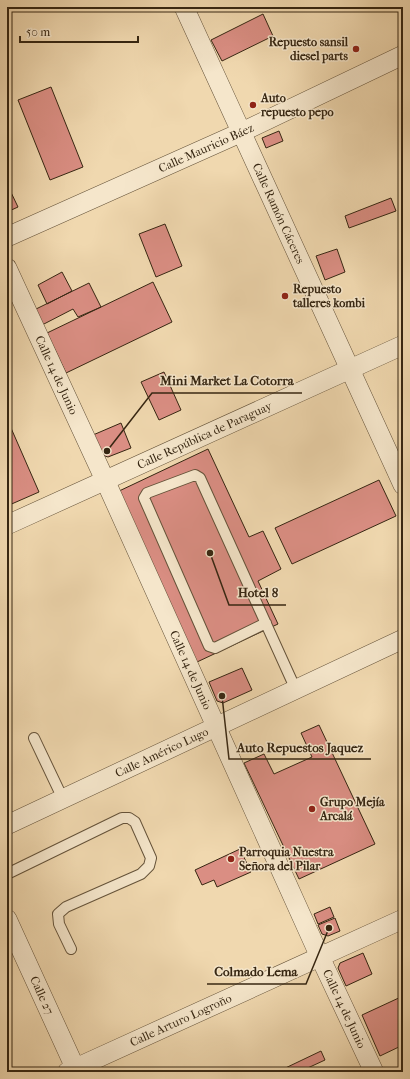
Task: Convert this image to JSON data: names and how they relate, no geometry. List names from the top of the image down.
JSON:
{
  "streets": {
    "street": [
      "Calle Mauricio Báez",
      "Calle Ramón Cáceres",
      "Calle 14 de Junio",
      "Calle República de Paraguay",
      "Calle Américo Lugo",
      "Calle 27",
      "Calle Arturo Logroño"
    ]
  },
  "crossings": [
    ["Calle Mauricio Báez", "Calle Ramón Cáceres"],
    ["Calle Ramón Cáceres", "Calle República de Paraguay"],
    ["Calle 14 de Junio", "Calle República de Paraguay"],
    ["Calle 14 de Junio", "Calle Américo Lugo"],
    ["Calle 14 de Junio", "Calle Arturo Logroño"],
    ["Calle 27", "Calle Arturo Logroño"]
  ],
  "places": [
    "Repuesto sansil diesel parts",
    "Auto repuesto pepo",
    "Repuesto talleres kombi",
    "Mini Market La Cotorra",
    "Hotel 8",
    "Auto Repuestos Jaquez",
    "Grupo Mejía Arcalá",
    "Parroquia Nuestra Señora del Pilar",
    "Colmado Lema"
  ],
  "scale_bar": "50 m"
}
